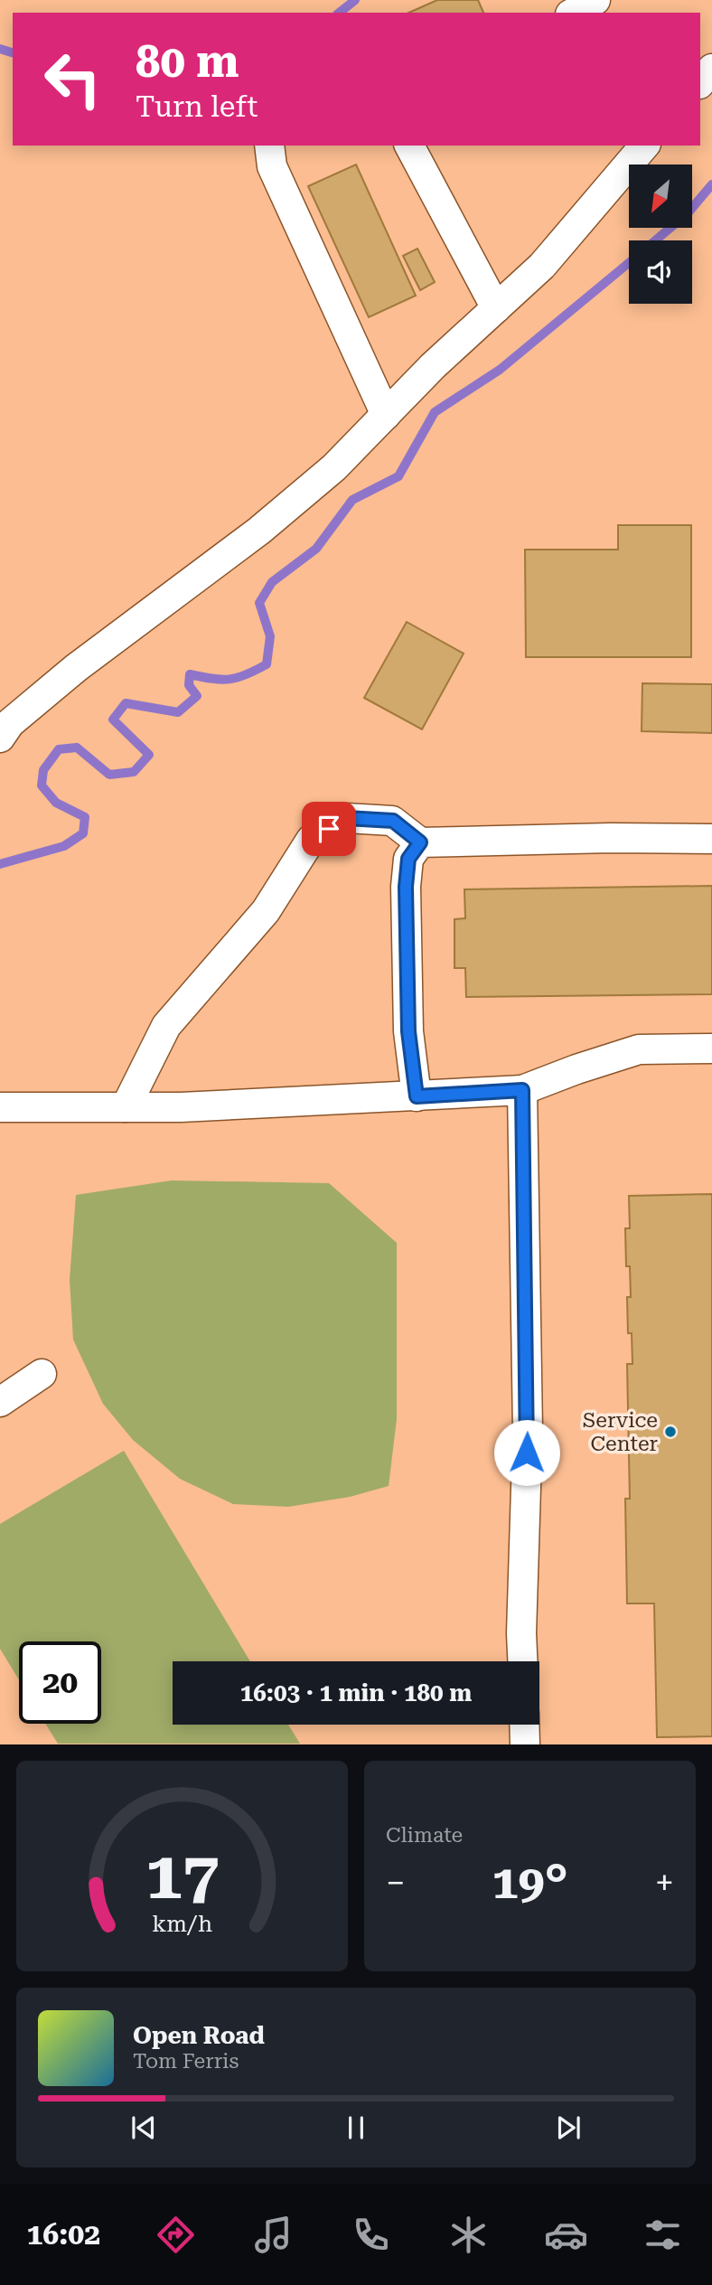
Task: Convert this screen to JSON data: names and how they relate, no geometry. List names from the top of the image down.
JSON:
{
  "places": ["Service Center"],
  "north": "bottom left",
  "page": {
    "turn": ["80 m", "Turn left"],
    "limit": "20",
    "trip": "16:03 · 1 min · 180 m",
    "tile": "Climate",
    "heat": ["−", "19°", "+"],
    "song": ["Open Road", "Tom Ferris"],
    "tabs": "16:02",
    "gauge": ["17", "km/h"]
  }
}
